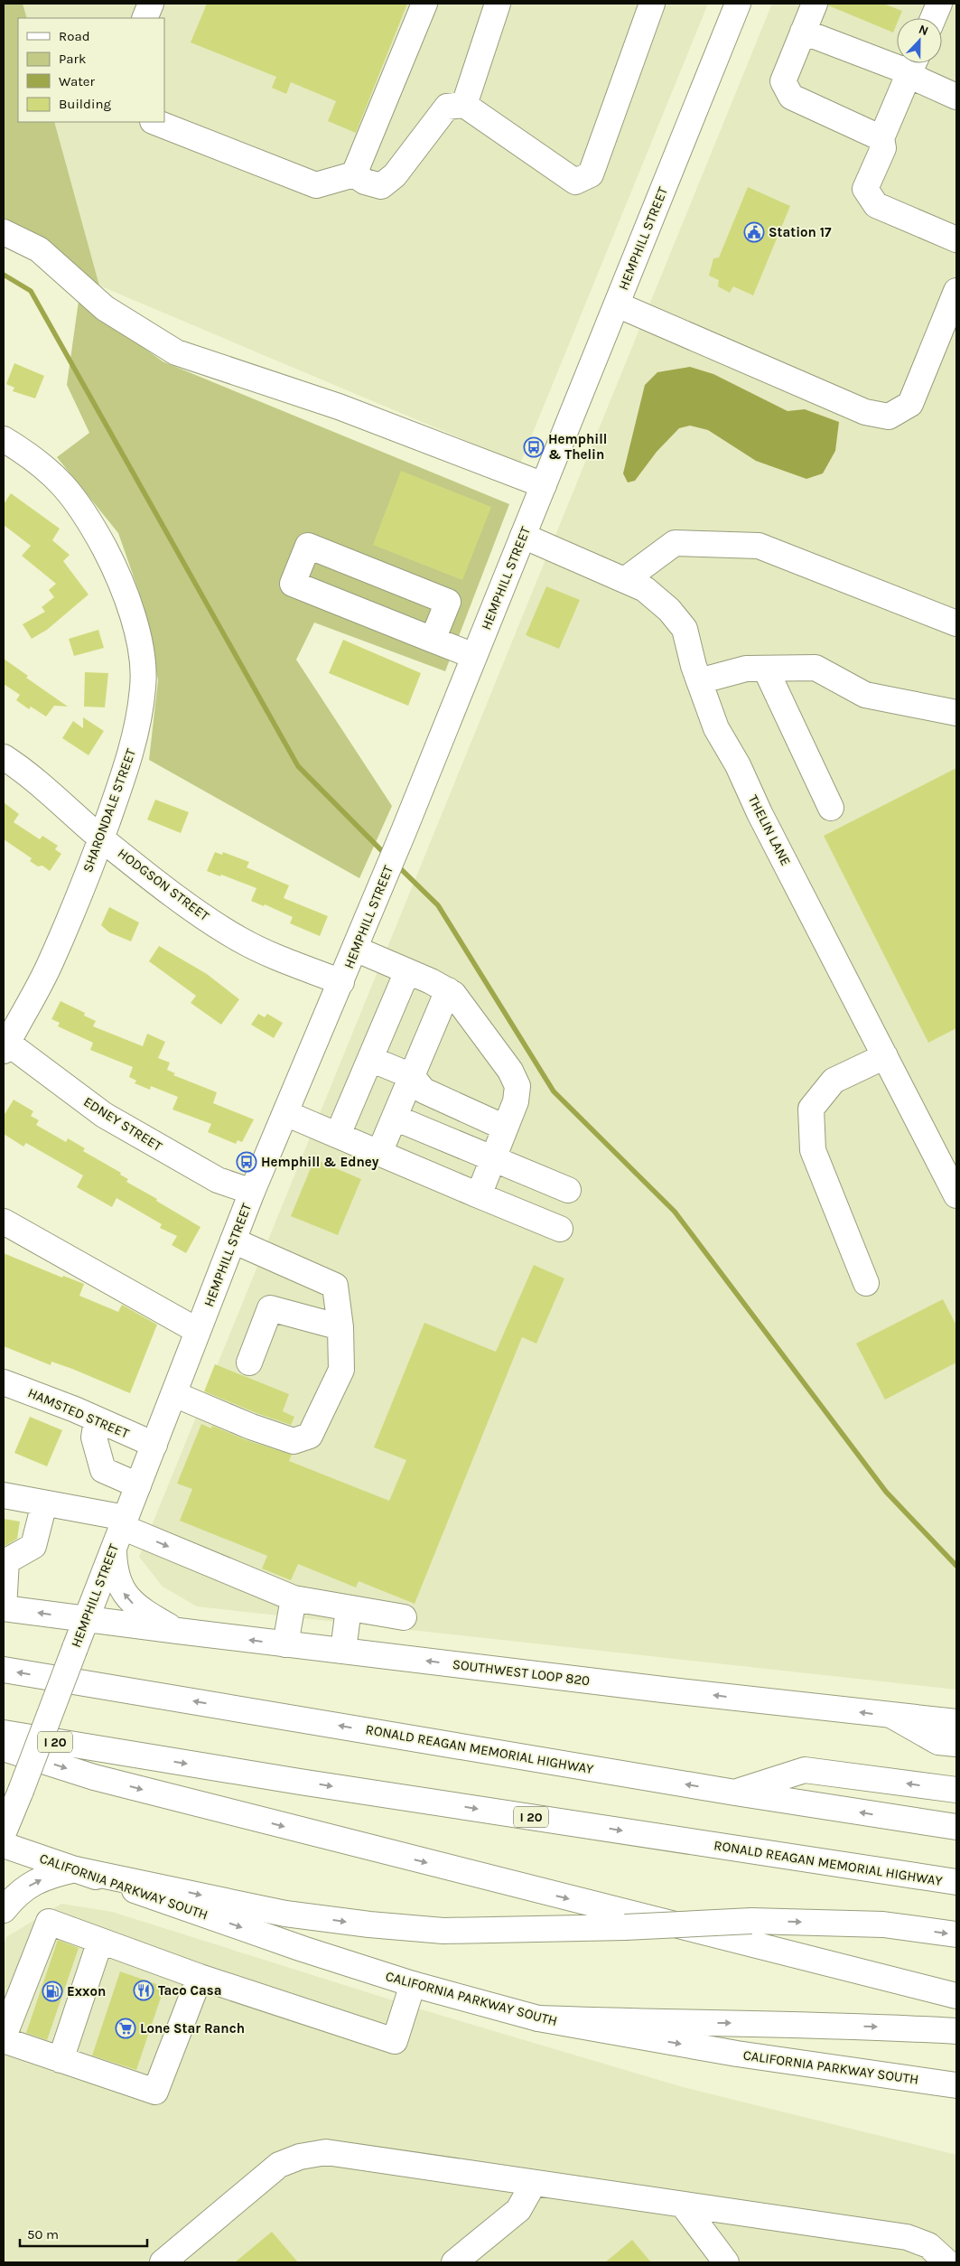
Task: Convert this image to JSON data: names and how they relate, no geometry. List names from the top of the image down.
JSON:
{
  "streets": {
    "main road": [
      "HEMPHILL STREET",
      "SHARONDALE STREET",
      "THELIN LANE",
      "HODGSON STREET",
      "EDNEY STREET",
      "HAMSTED STREET",
      "SOUTHWEST LOOP 820",
      "I 20",
      "RONALD REAGAN MEMORIAL HIGHWAY",
      "CALIFORNIA PARKWAY SOUTH"
    ]
  },
  "crossings": [
    ["HEMPHILL STREET", "THELIN LANE"],
    ["HEMPHILL STREET", "HODGSON STREET"],
    ["HEMPHILL STREET", "EDNEY STREET"],
    ["HEMPHILL STREET", "HAMSTED STREET"],
    ["HEMPHILL STREET", "SOUTHWEST LOOP 820"],
    ["SHARONDALE STREET", "HODGSON STREET"],
    ["SHARONDALE STREET", "EDNEY STREET"]
  ],
  "places": {
    "public building": ["Station 17"],
    "bus stop": ["Hemphill & Thelin", "Hemphill & Edney"],
    "restaurant": ["Taco Casa"],
    "fuel station": ["Exxon"],
    "supermarket": ["Lone Star Ranch"]
  },
  "legend": [
    "Road",
    "Park",
    "Water",
    "Building"
  ],
  "scale_bar": "50 m",
  "north": "top"
}
